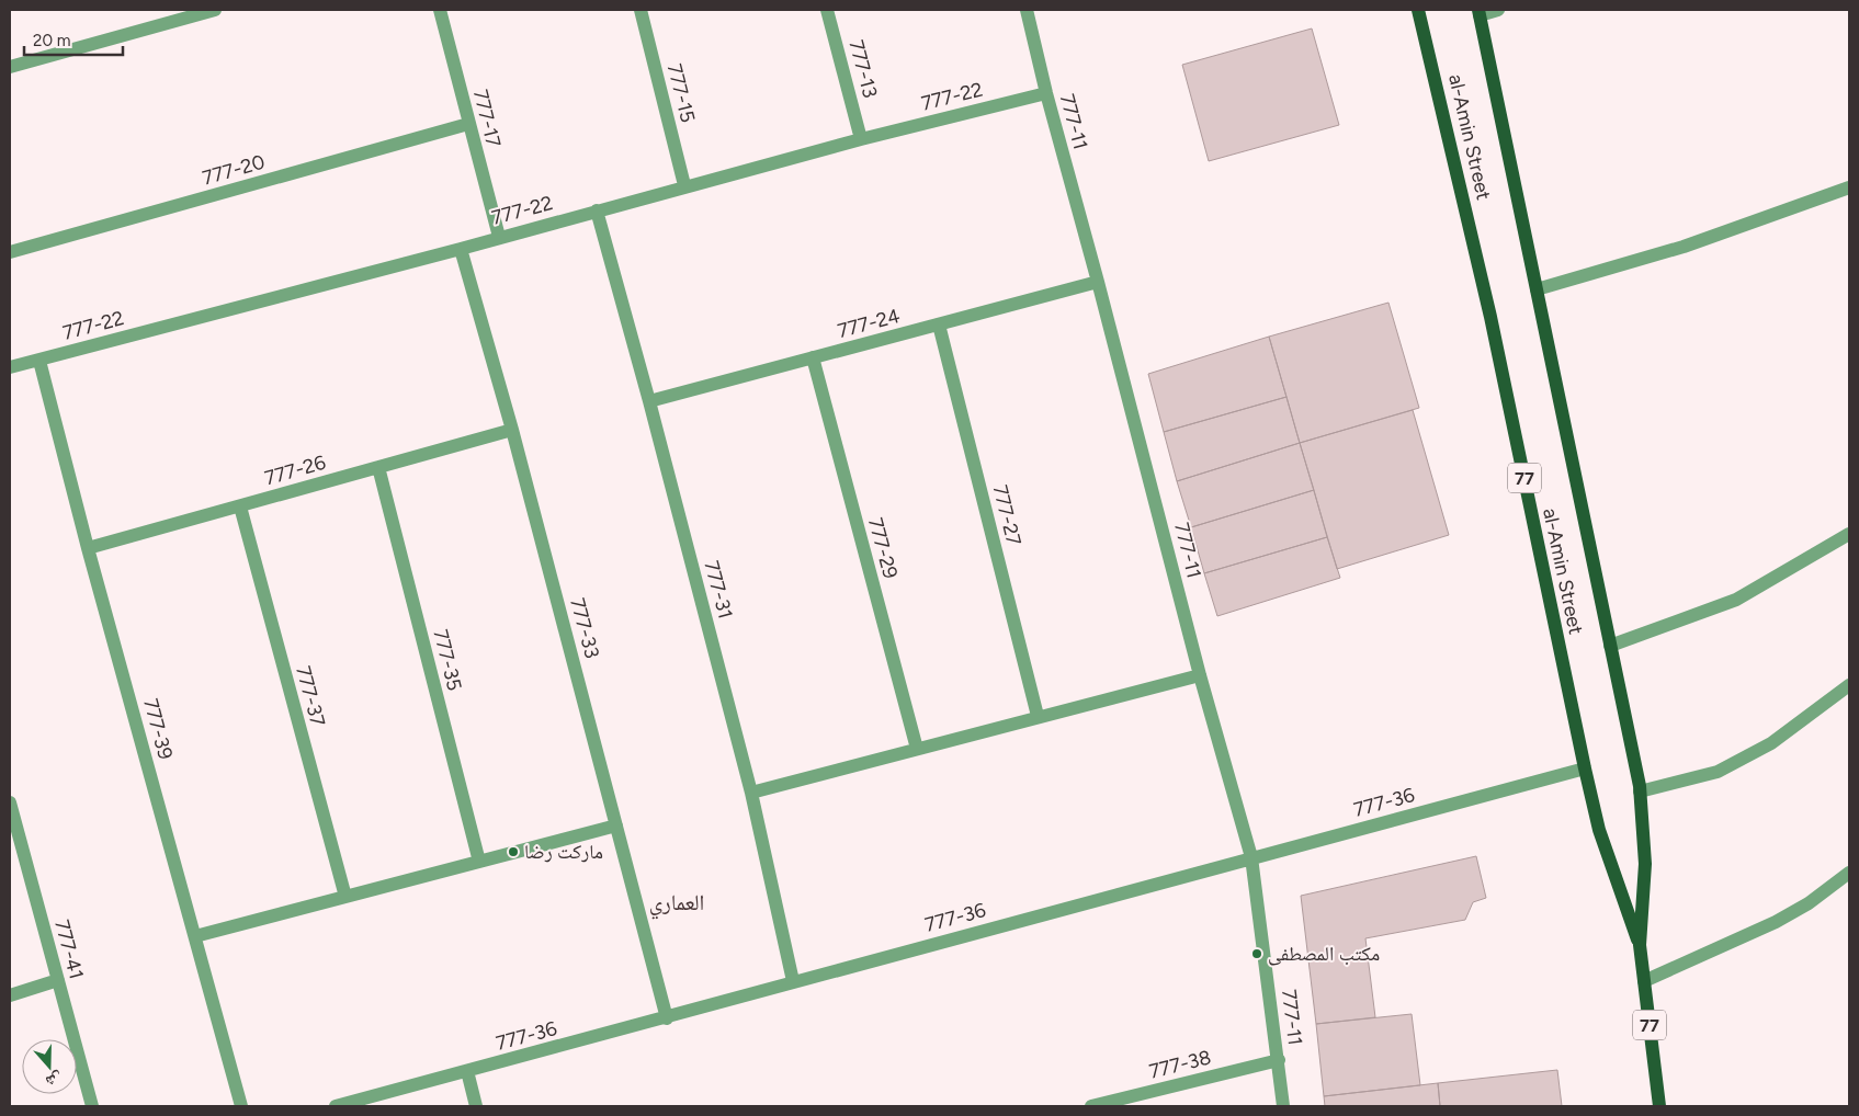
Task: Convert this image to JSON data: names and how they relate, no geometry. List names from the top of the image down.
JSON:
{
  "streets": {
    "main road": ["al-Amin Street", "77"],
    "street": [
      "777-13",
      "777-15",
      "777-22",
      "777-17",
      "777-11",
      "777-20",
      "777-24",
      "777-26",
      "777-27",
      "777-29",
      "777-31",
      "777-33",
      "777-35",
      "777-37",
      "777-39",
      "777-36",
      "777-41",
      "777-38"
    ]
  },
  "crossings": [
    ["777-13", "777-22"],
    ["777-15", "777-22"],
    ["777-22", "777-17"],
    ["777-22", "777-11"],
    ["777-22", "777-31"],
    ["777-22", "777-33"],
    ["777-22", "777-39"],
    ["777-17", "777-20"],
    ["777-11", "777-24"],
    ["777-11", "777-36"],
    ["777-11", "777-38"],
    ["al-Amin Street", "777-36"],
    ["777-24", "777-27"],
    ["777-24", "777-29"],
    ["777-24", "777-31"],
    ["777-26", "777-33"],
    ["777-26", "777-35"],
    ["777-26", "777-37"],
    ["777-26", "777-39"],
    ["777-31", "777-36"],
    ["777-33", "777-36"]
  ],
  "districts": ["العماري"],
  "places": ["ماركت رضا", "مكتب المصطفى"],
  "scale_bar": "20 m",
  "north": "bottom"
}
